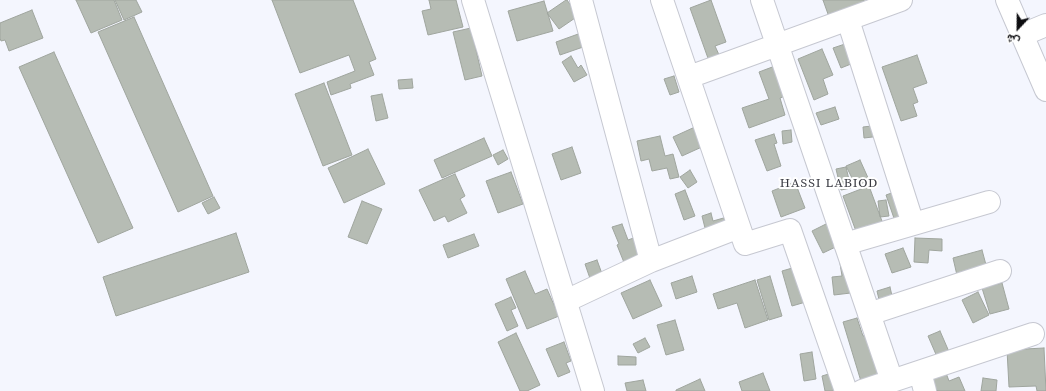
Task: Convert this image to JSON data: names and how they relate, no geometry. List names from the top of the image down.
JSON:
{
  "districts": ["HASSI LABIOD"],
  "north": "bottom"
}
